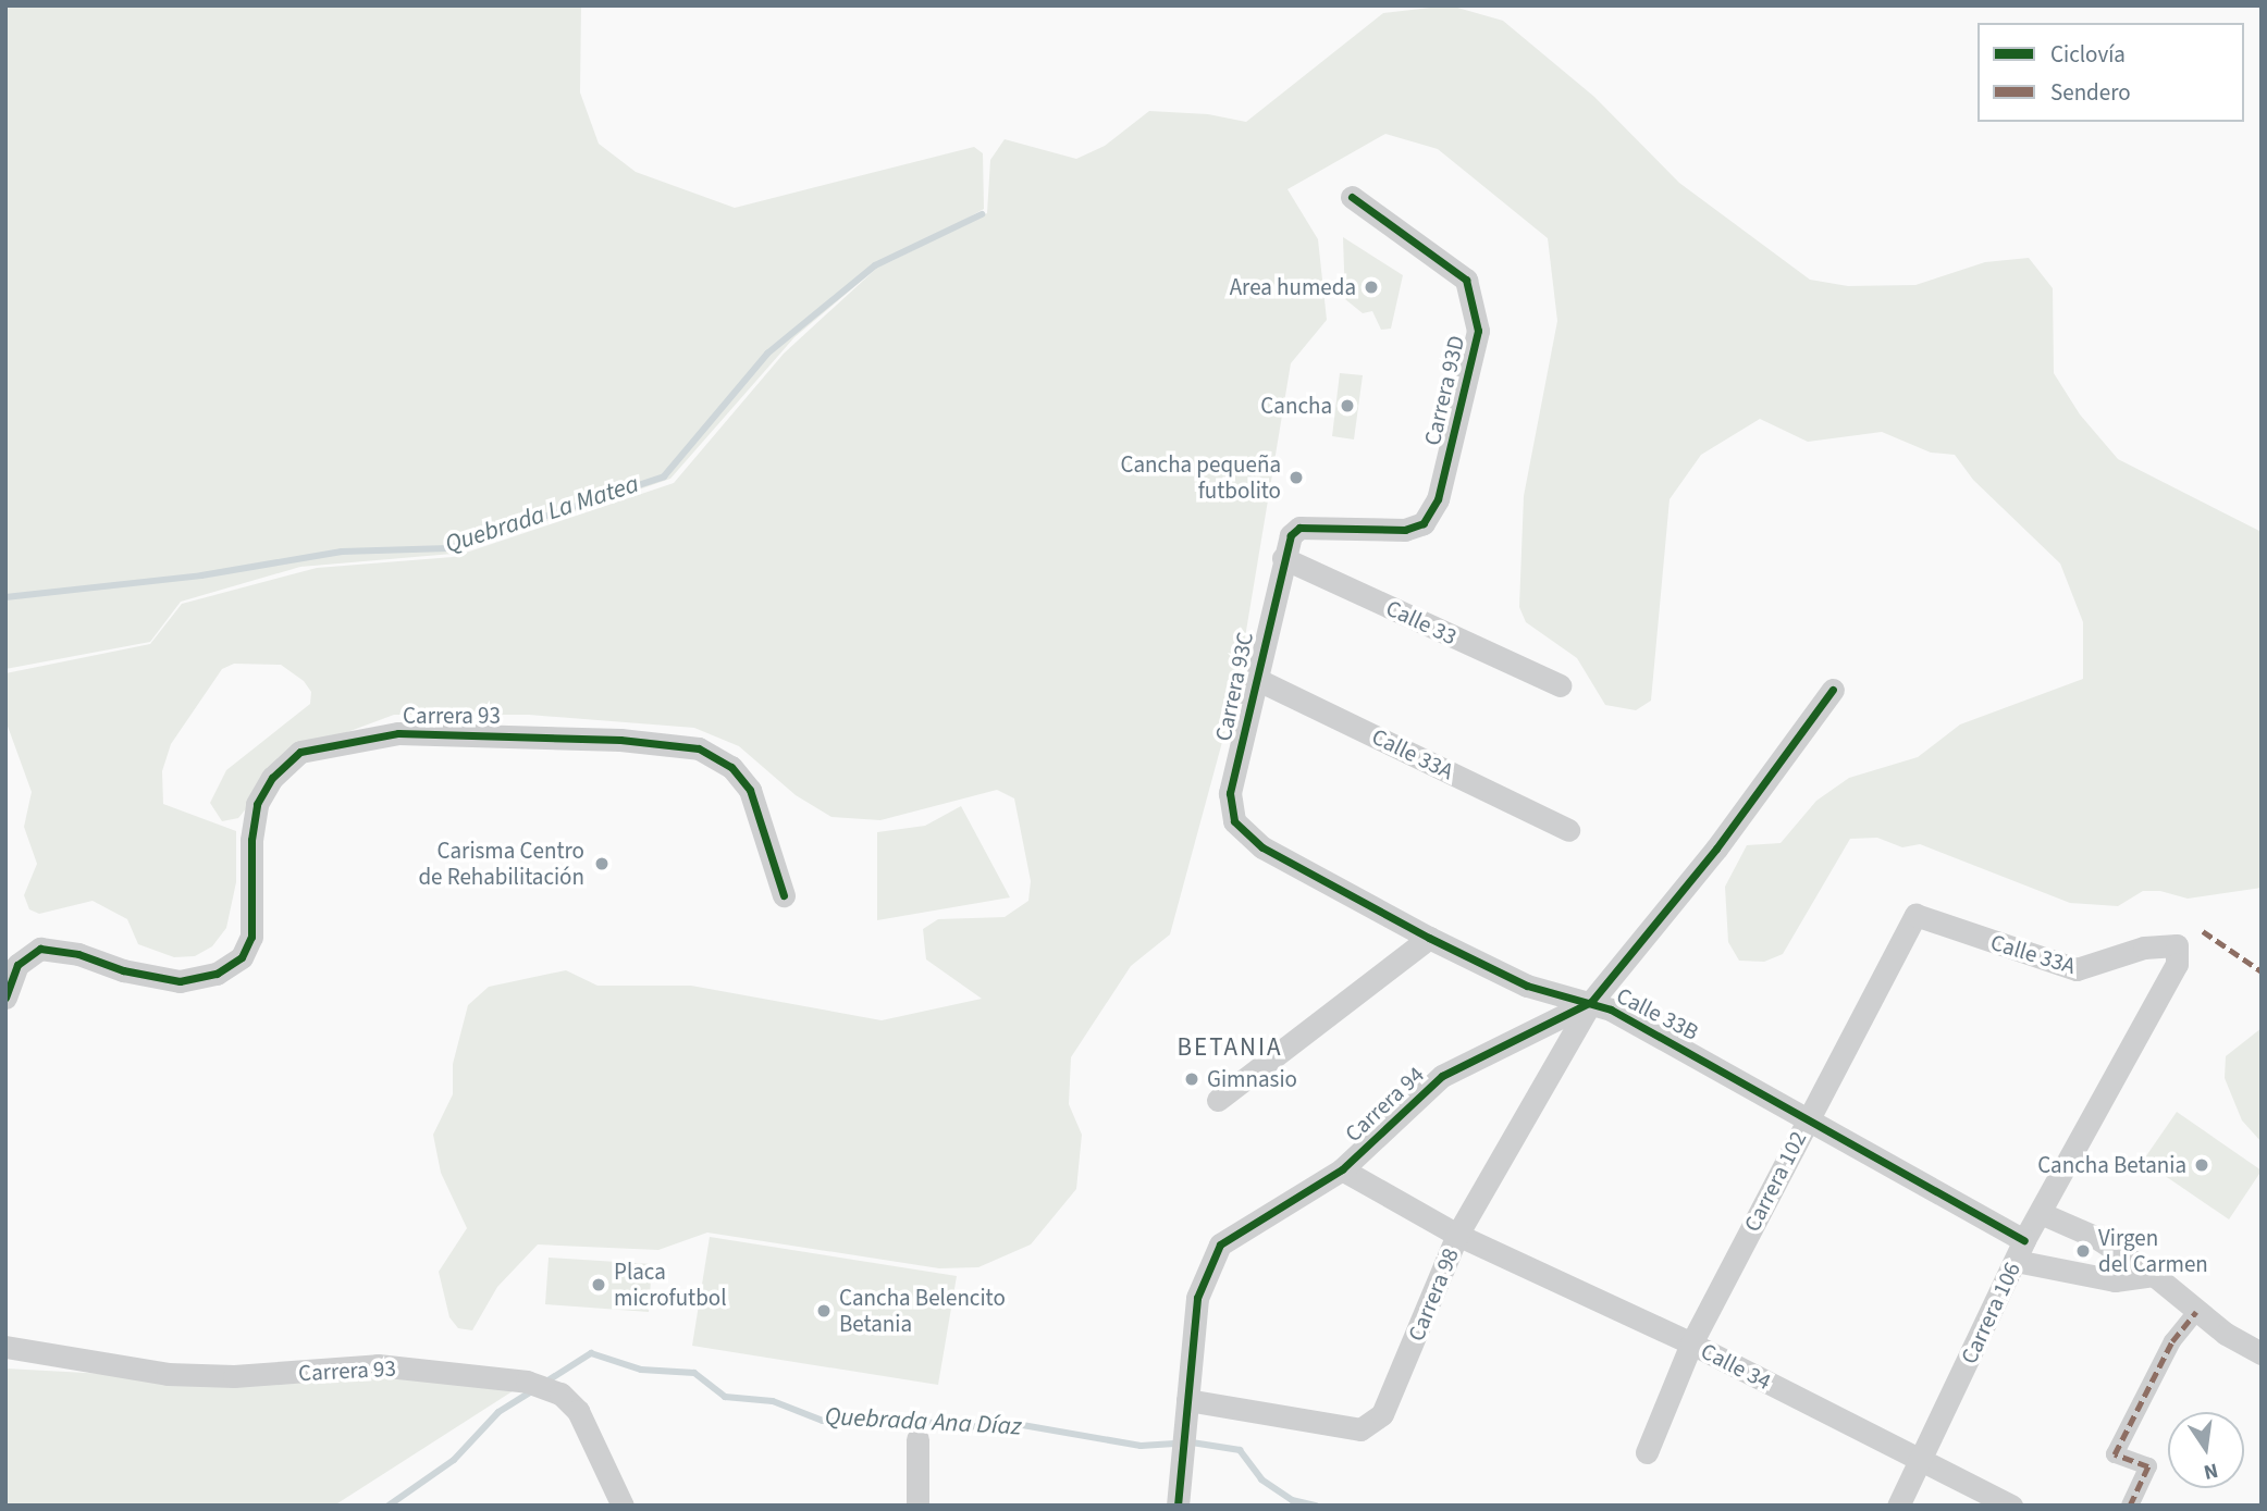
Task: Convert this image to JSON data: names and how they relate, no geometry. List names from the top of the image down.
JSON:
{
  "streets": {
    "street": [
      "Carrera 93D",
      "Calle 33",
      "Carrera 93C",
      "Carrera 93",
      "Calle 33A",
      "Calle 33B",
      "Carrera 94",
      "Carrera 102",
      "Carrera 98",
      "Carrera 106",
      "Calle 34"
    ]
  },
  "crossings": [
    ["Carrera 93D", "Carrera 93C"],
    ["Calle 33", "Carrera 93C"],
    ["Carrera 93C", "Calle 33A"],
    ["Carrera 93C", "Calle 33B"],
    ["Calle 33A", "Carrera 102"],
    ["Calle 33A", "Carrera 106"],
    ["Calle 33B", "Carrera 94"],
    ["Calle 33B", "Carrera 102"],
    ["Calle 33B", "Carrera 98"],
    ["Calle 33B", "Carrera 106"],
    ["Carrera 94", "Carrera 98"],
    ["Carrera 94", "Calle 34"],
    ["Carrera 102", "Calle 34"],
    ["Carrera 98", "Calle 34"],
    ["Carrera 106", "Calle 34"]
  ],
  "districts": ["BETANIA"],
  "water": ["Quebrada La Matea", "Quebrada Ana Díaz"],
  "places": [
    "Area humeda",
    "Cancha",
    "Cancha pequeña futbolito",
    "Carisma Centro de Rehabilitación",
    "Gimnasio",
    "Cancha Betania",
    "Virgen del Carmen",
    "Placa microfutbol",
    "Cancha Belencito Betania"
  ],
  "legend": ["Ciclovía", "Sendero"],
  "north": "bottom"
}
